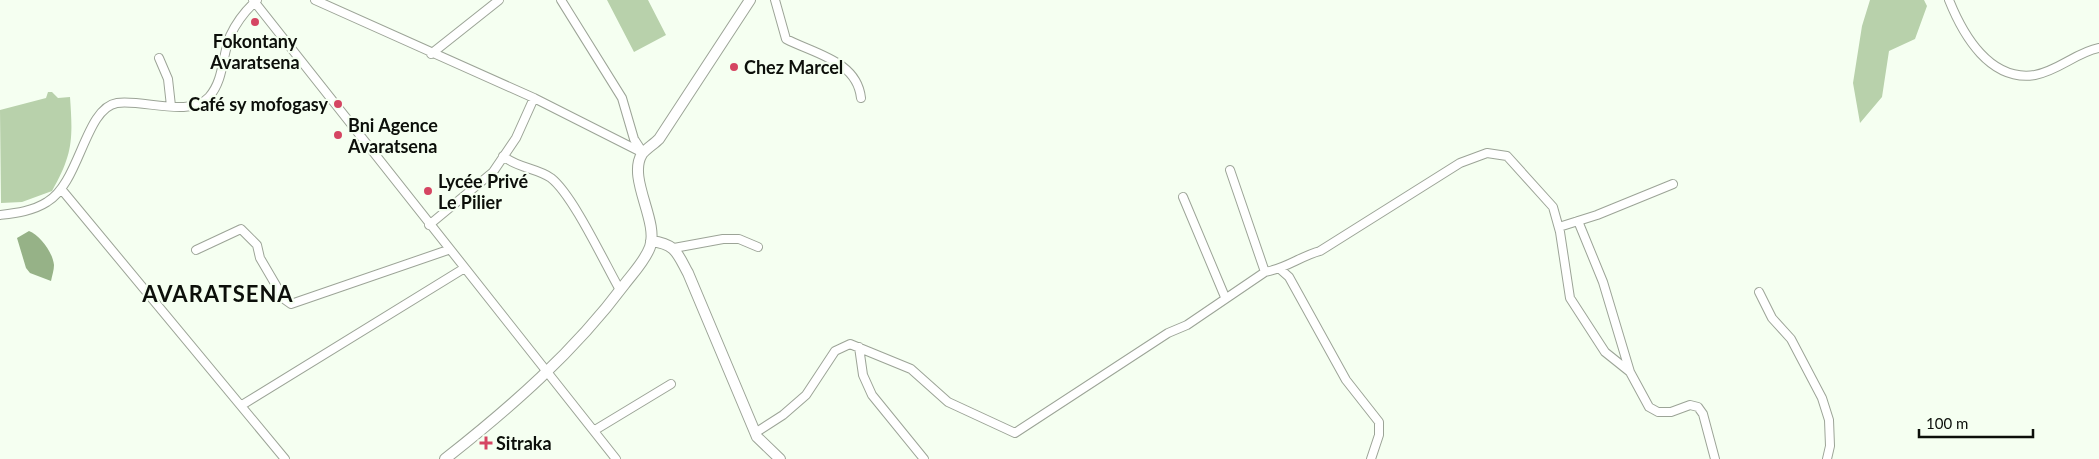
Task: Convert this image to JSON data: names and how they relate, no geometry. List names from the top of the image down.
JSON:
{
  "districts": ["AVARATSENA"],
  "places": {
    "other": [
      "Fokontany Avaratsena",
      "Chez Marcel",
      "Café sy mofogasy",
      "Bni Agence Avaratsena",
      "Lycée Privé Le Pilier"
    ],
    "health": ["Sitraka"]
  },
  "scale_bar": "100 m"
}
